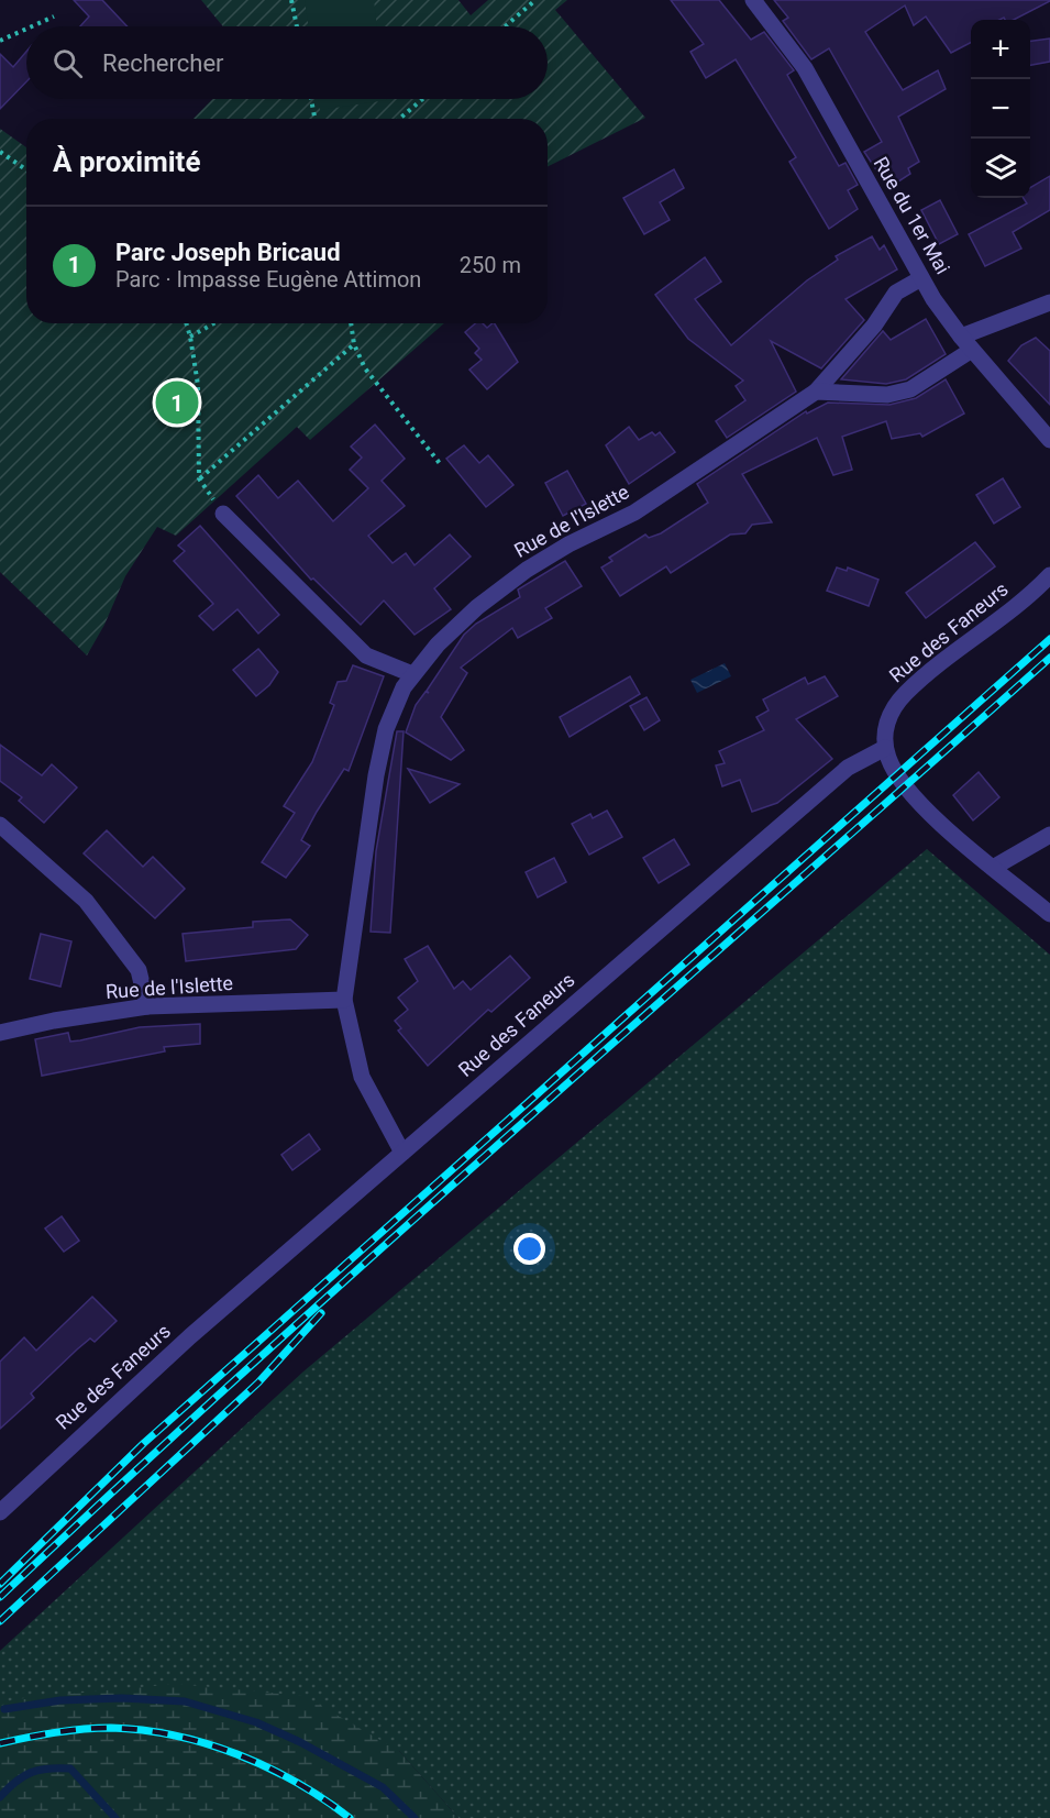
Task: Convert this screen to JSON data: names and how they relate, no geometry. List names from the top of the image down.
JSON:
{
  "streets": {
    "street": ["Rue du 1er Mai", "Rue de l'Islette", "Rue des Faneurs"]
  },
  "crossings": [
    ["Rue du 1er Mai", "Rue de l'Islette"],
    ["Rue de l'Islette", "Rue des Faneurs"]
  ],
  "page": {
    "map_buttons": ["+", "−"],
    "search": "Rechercher",
    "heading": "À proximité",
    "list": [
      {
        "mark": "1",
        "name": "Parc Joseph Bricaud",
        "note": "Parc · Impasse Eugène Attimon",
        "value": "250 m"
      }
    ],
    "pins": "1"
  }
}
